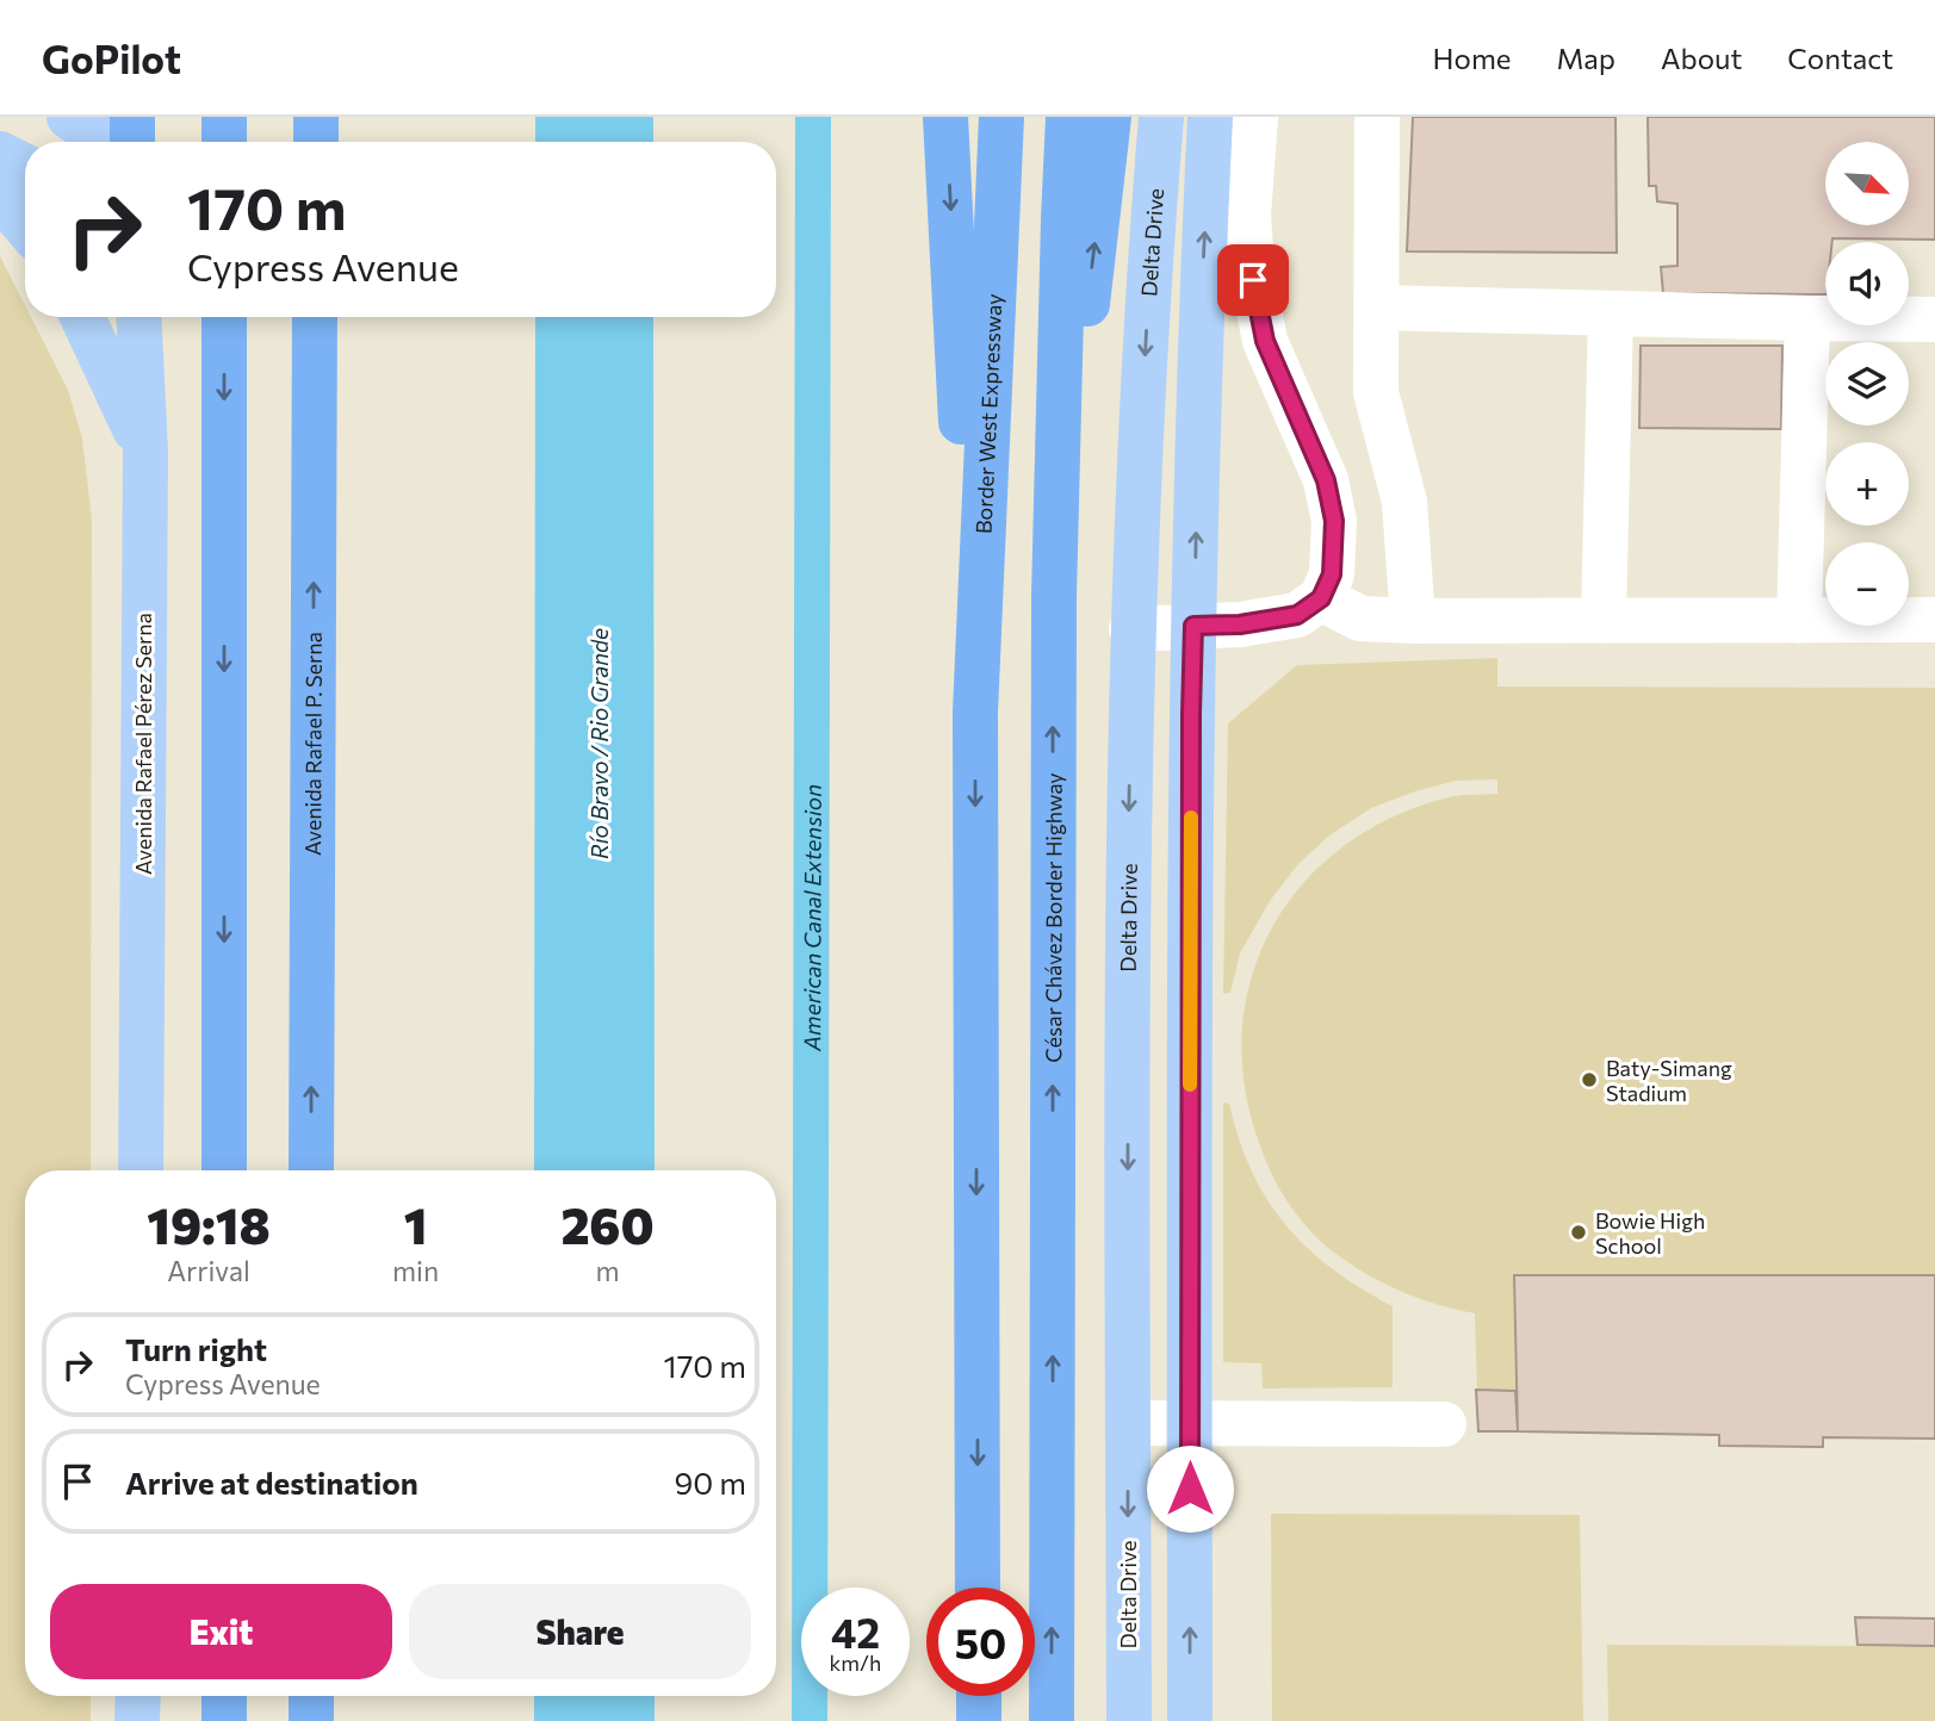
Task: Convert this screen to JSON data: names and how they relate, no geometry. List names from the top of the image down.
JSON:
{
  "streets": {
    "highway": ["Border West Expressway", "Avenida Rafael P. Serna", "César Chávez Border Highway"],
    "main road": ["Delta Drive", "Avenida Rafael Pérez Serna"]
  },
  "water": ["Río Bravo / Rio Grande", "American Canal Extension"],
  "places": ["Baty-Simang Stadium", "Bowie High School"],
  "north": "bottom right",
  "page": {
    "header": "GoPilot",
    "nav": [
      "Home",
      "Map",
      "About",
      "Contact"
    ],
    "map_buttons": ["+", "−"],
    "turn": ["170 m", "Cypress Avenue"],
    "eta": [
      "19:18",
      "Arrival",
      "1",
      "min",
      "260",
      "m"
    ],
    "list": [
      {
        "name": "Turn right",
        "note": "Cypress Avenue",
        "value": "170 m"
      },
      {
        "name": "Arrive at destination",
        "value": "90 m"
      }
    ],
    "buttons": ["Exit", "Share"],
    "speed": "42 km/h",
    "limit": "50"
  }
}
